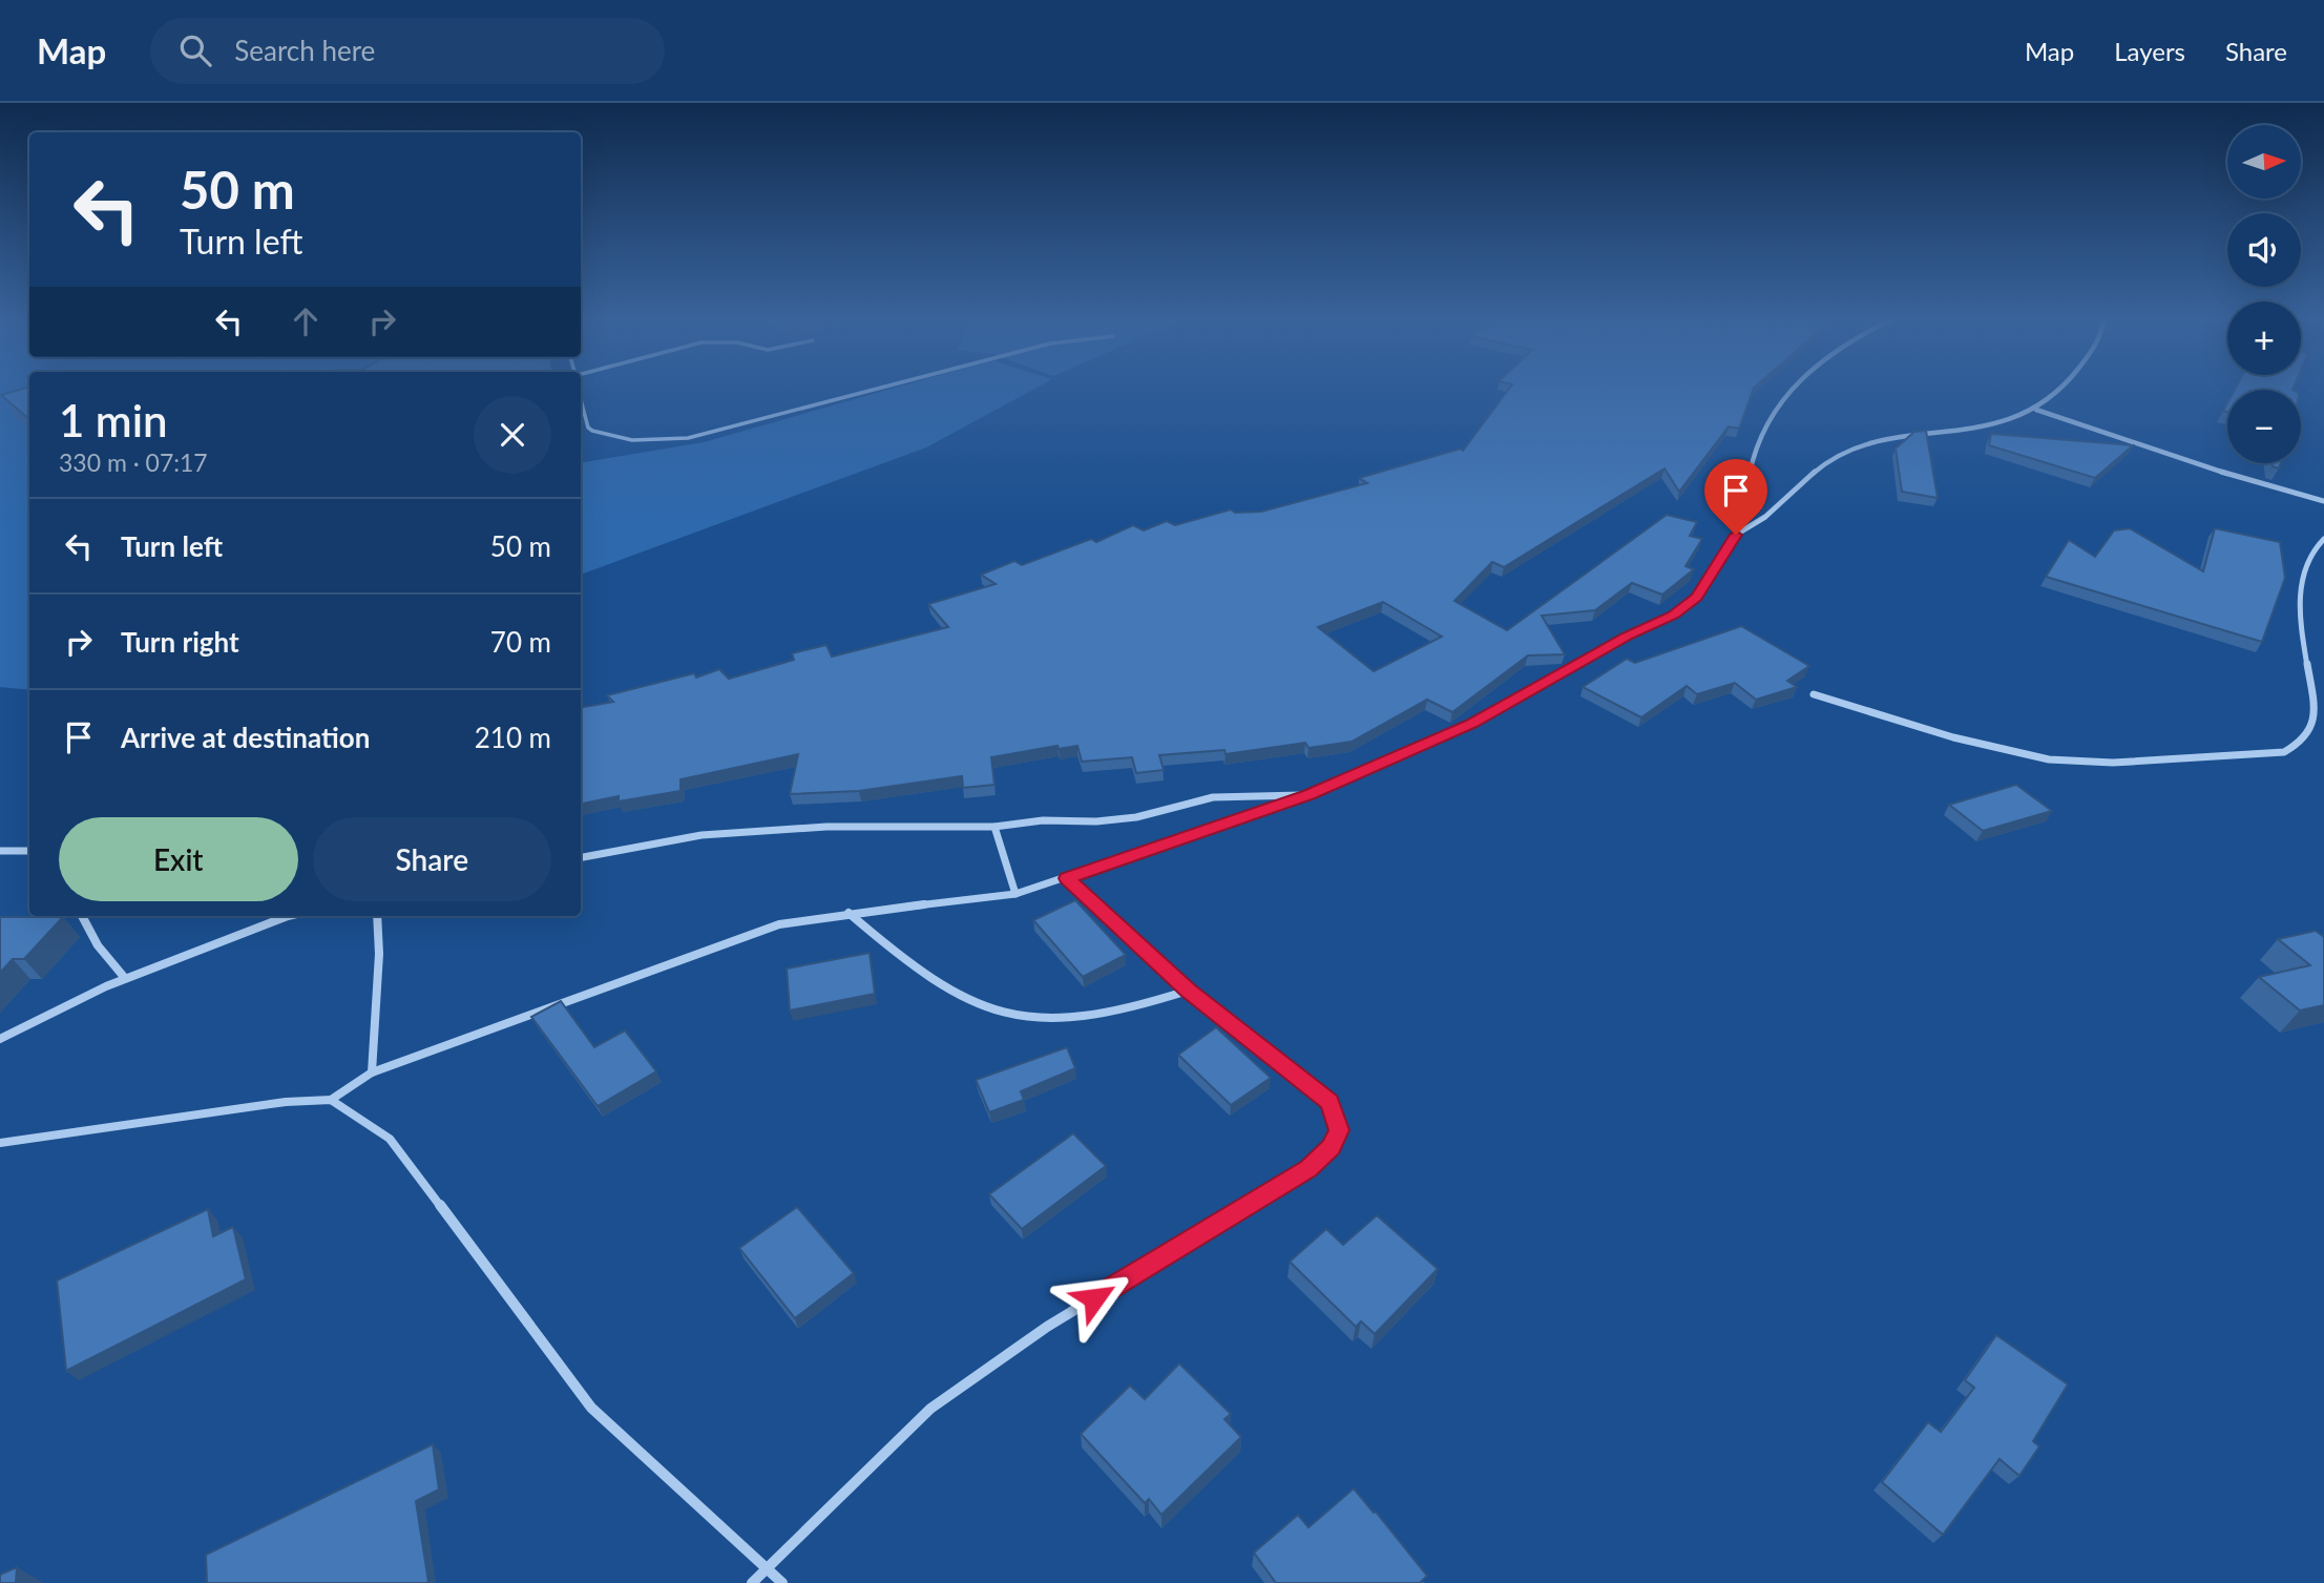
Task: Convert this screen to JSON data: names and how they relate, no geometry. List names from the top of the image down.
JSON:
{
  "north": "right",
  "page": {
    "header": "Map",
    "search": "Search here",
    "nav": ["Map", "Layers", "Share"],
    "map_buttons": ["+", "−"],
    "turn": ["50 m", "Turn left"],
    "heading": ["1 min", "330 m · 07:17"],
    "list": [
      {
        "name": "Turn left",
        "value": "50 m"
      },
      {
        "name": "Turn right",
        "value": "70 m"
      },
      {
        "name": "Arrive at destination",
        "value": "210 m"
      }
    ],
    "buttons": ["Exit", "Share"]
  }
}
